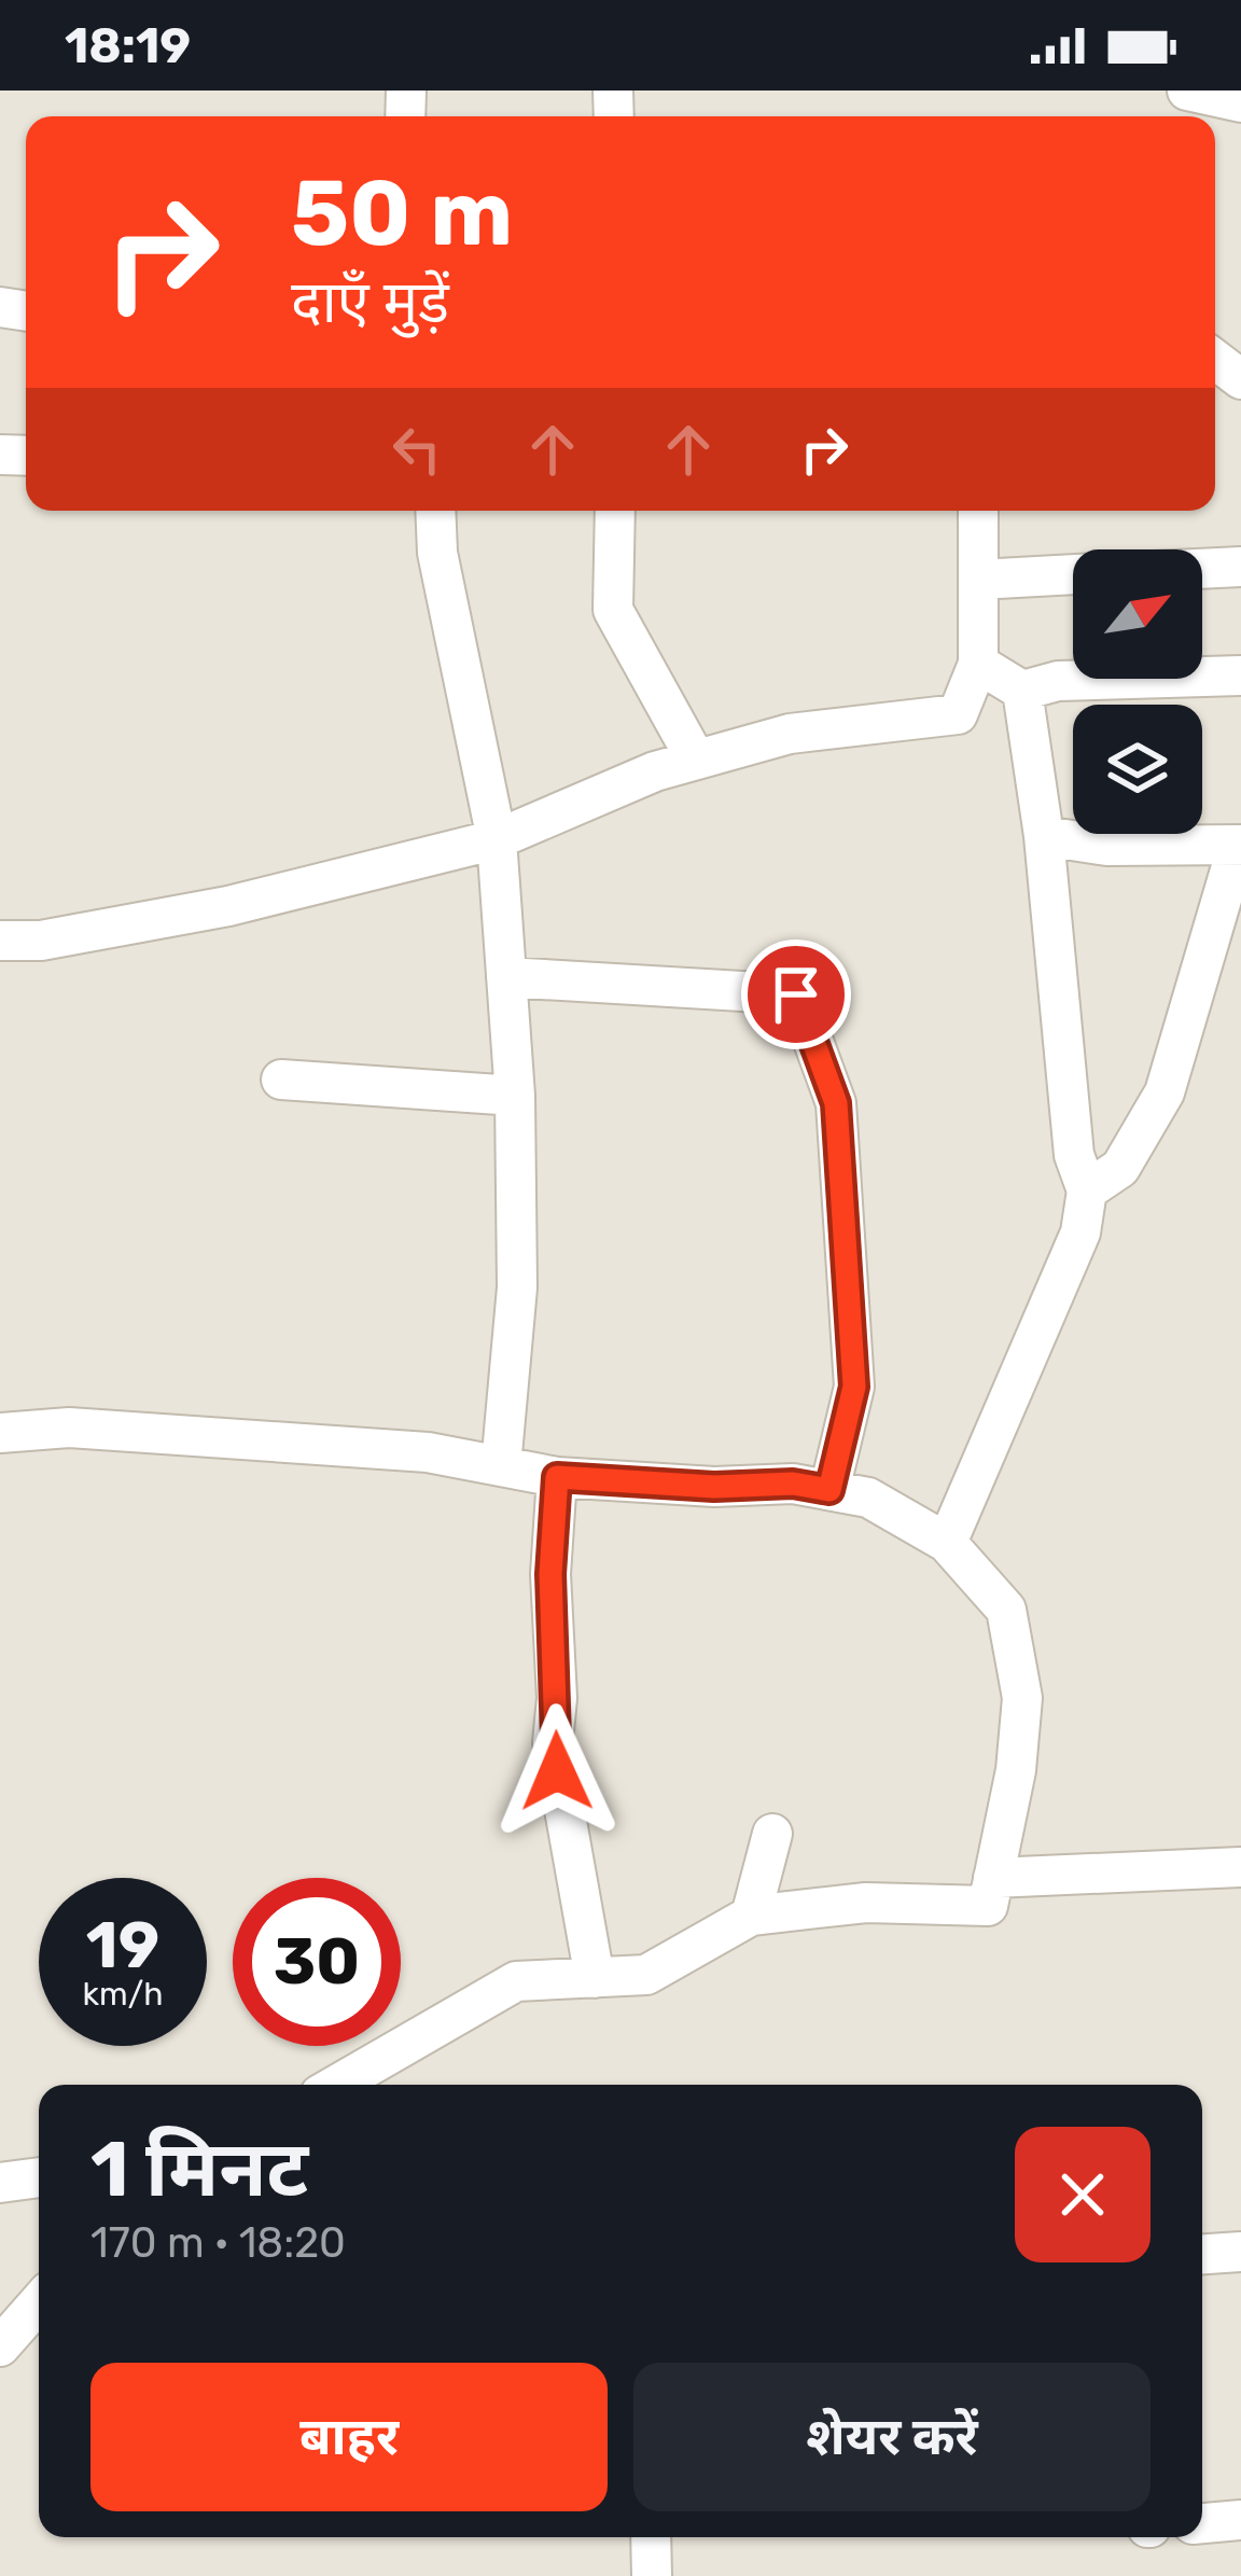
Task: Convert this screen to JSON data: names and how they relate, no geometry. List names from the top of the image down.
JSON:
{
  "north": "top right",
  "page": {
    "status": "18:19",
    "turn": ["50 m", "दाएँ मुड़ें"],
    "speed": "19 km/h",
    "limit": "30",
    "heading": ["1 मिनट", "170 m · 18:20"],
    "buttons": ["बाहर", "शेयर करें"]
  }
}
